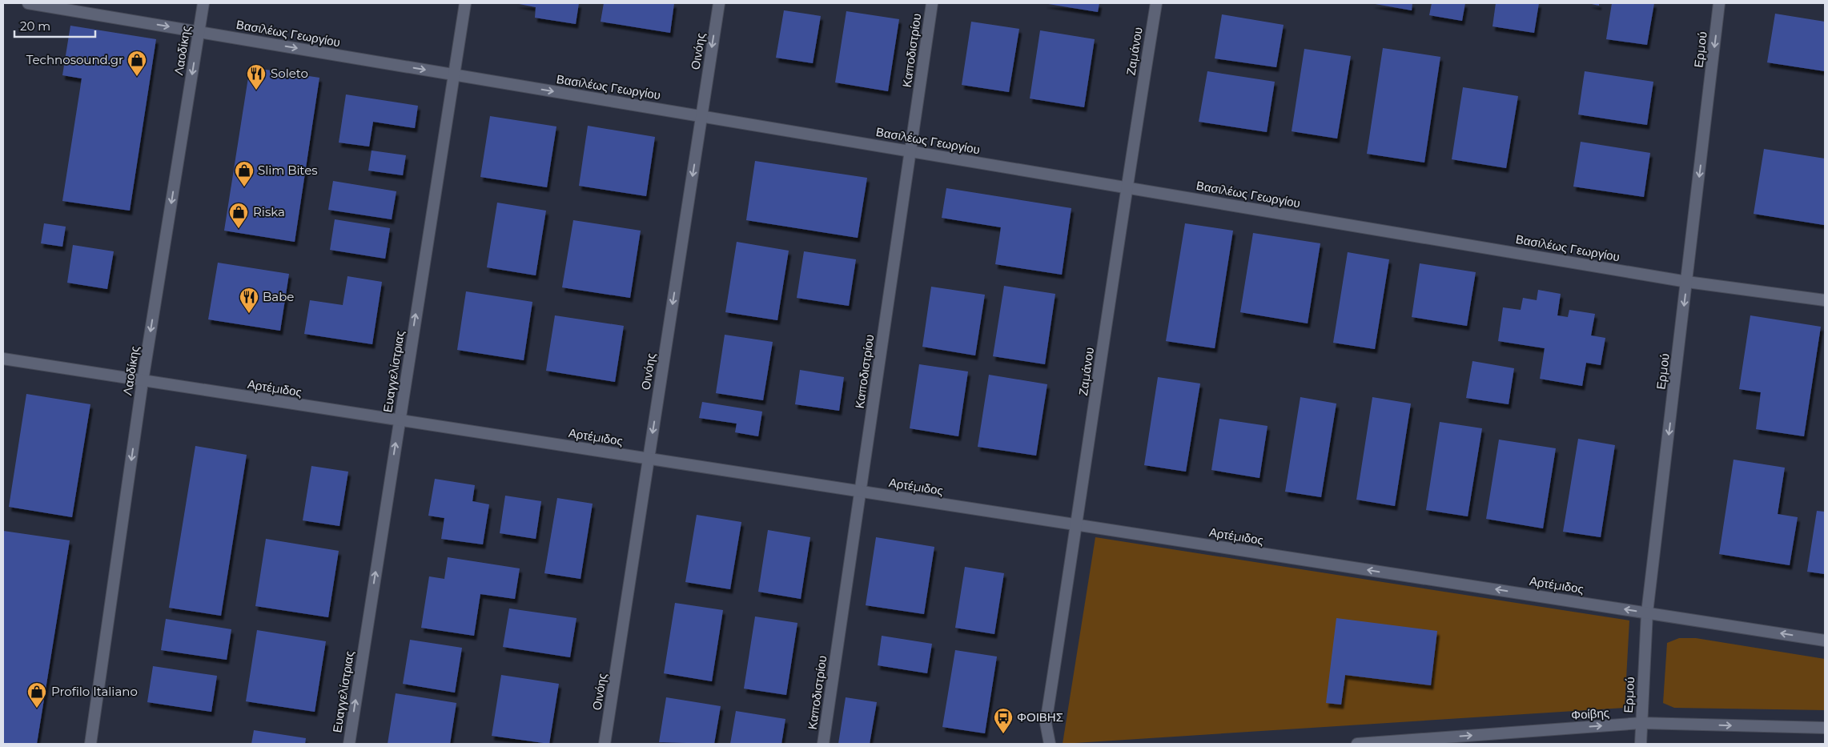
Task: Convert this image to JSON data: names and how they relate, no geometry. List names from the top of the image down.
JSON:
{
  "streets": {
    "street": [
      "Βασιλέως Γεωργίου",
      "Ερμού",
      "Λαοδίκης",
      "Καποδιστρίου",
      "Οινόης",
      "Ζαμάνου",
      "Ευαγγελίστριας",
      "Αρτέμιδος",
      "Φοίβης"
    ]
  },
  "crossings": [
    ["Βασιλέως Γεωργίου", "Ερμού"],
    ["Βασιλέως Γεωργίου", "Λαοδίκης"],
    ["Βασιλέως Γεωργίου", "Καποδιστρίου"],
    ["Βασιλέως Γεωργίου", "Οινόης"],
    ["Βασιλέως Γεωργίου", "Ζαμάνου"],
    ["Βασιλέως Γεωργίου", "Ευαγγελίστριας"],
    ["Ερμού", "Αρτέμιδος"],
    ["Ερμού", "Φοίβης"],
    ["Λαοδίκης", "Αρτέμιδος"],
    ["Καποδιστρίου", "Αρτέμιδος"],
    ["Οινόης", "Αρτέμιδος"],
    ["Ζαμάνου", "Αρτέμιδος"],
    ["Ευαγγελίστριας", "Αρτέμιδος"]
  ],
  "one_way": [
    "Βασιλέως Γεωργίου",
    "Ερμού",
    "Λαοδίκης",
    "Οινόης",
    "Ευαγγελίστριας",
    "Αρτέμιδος",
    "Φοίβης"
  ],
  "places": {
    "shop": [
      "Technosound.gr",
      "Slim Bites",
      "Riska",
      "Profilo Italiano"
    ],
    "restaurant": ["Soleto", "Babe"],
    "bus stop": ["ΦΟΙΒΗΣ"]
  },
  "scale_bar": "20 m"
}
